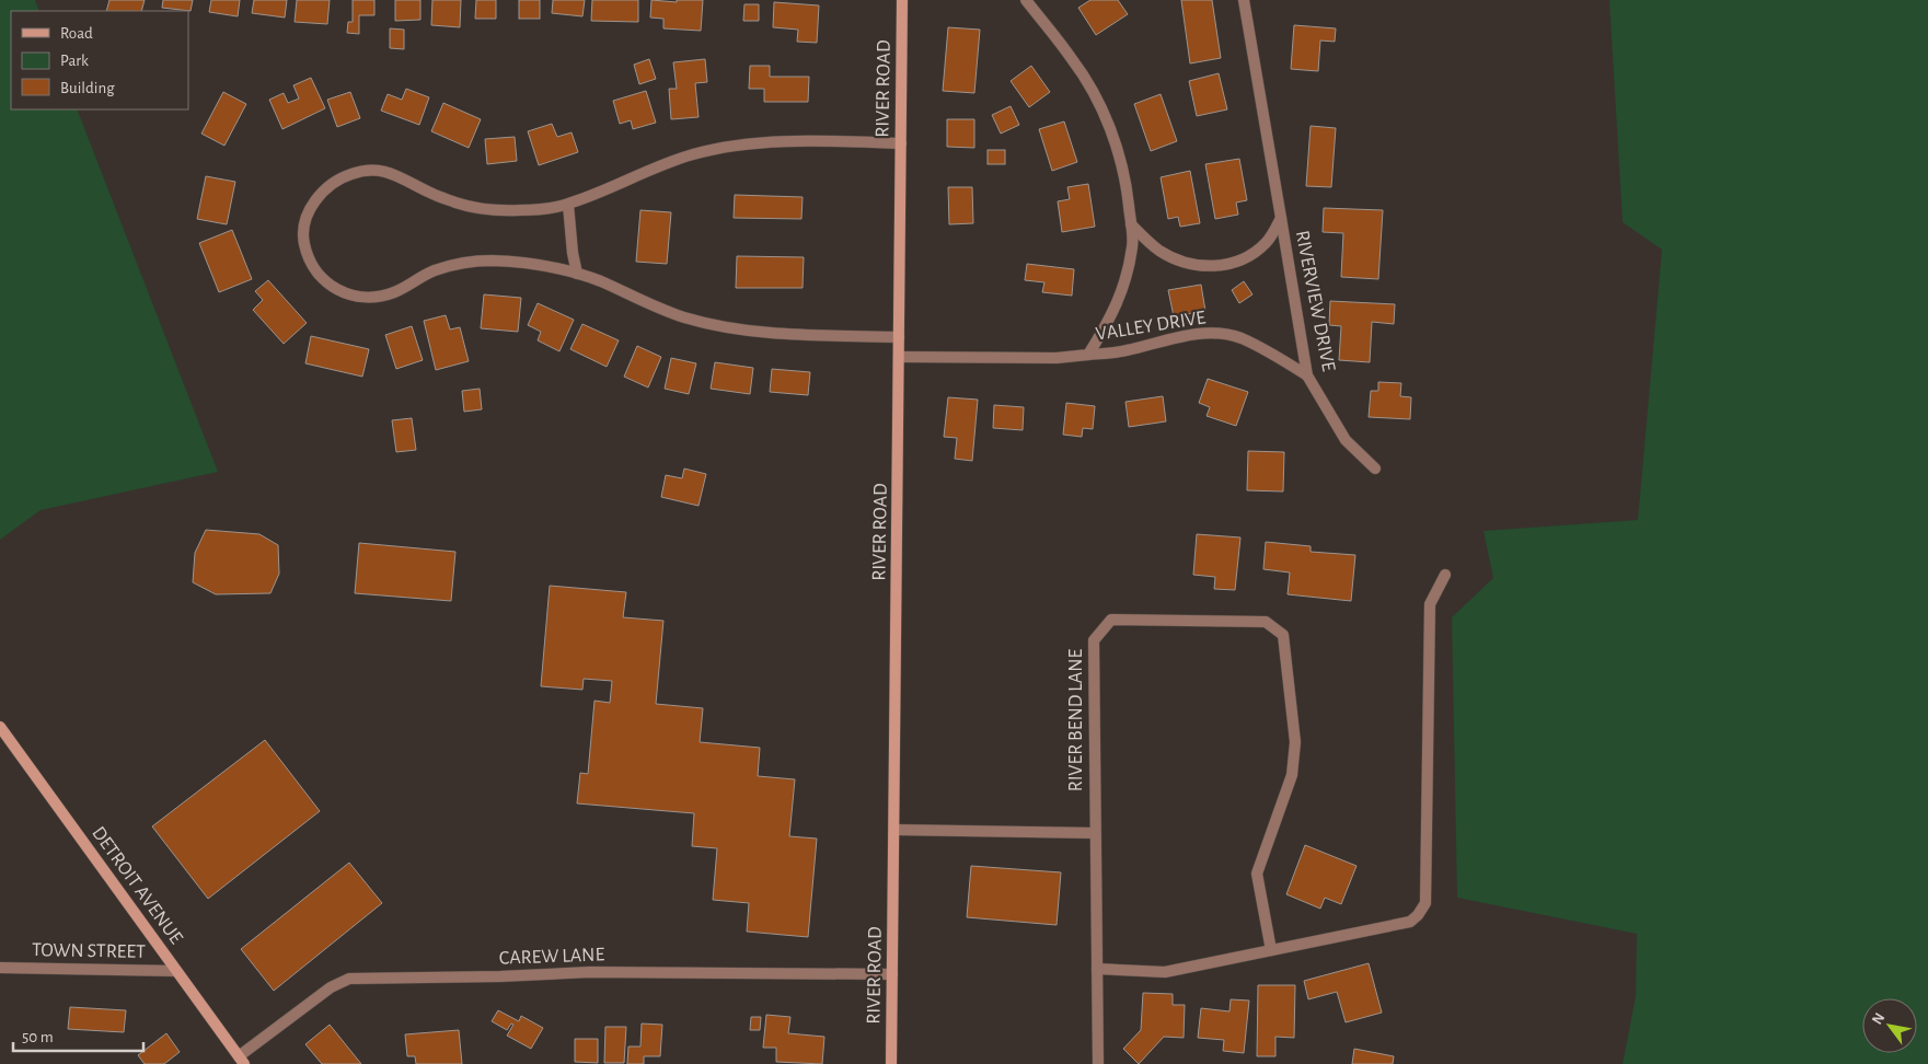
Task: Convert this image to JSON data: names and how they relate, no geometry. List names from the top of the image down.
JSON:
{
  "streets": {
    "street": [
      "RIVER ROAD",
      "RIVERVIEW DRIVE",
      "VALLEY DRIVE",
      "RIVER BEND LANE",
      "DETROIT AVENUE",
      "TOWN STREET",
      "CAREW LANE"
    ]
  },
  "crossings": [
    ["RIVER ROAD", "VALLEY DRIVE"],
    ["RIVER ROAD", "CAREW LANE"],
    ["RIVERVIEW DRIVE", "VALLEY DRIVE"],
    ["DETROIT AVENUE", "TOWN STREET"],
    ["DETROIT AVENUE", "CAREW LANE"]
  ],
  "legend": ["Road", "Park", "Building"],
  "scale_bar": "50 m",
  "north": "top left"
}
